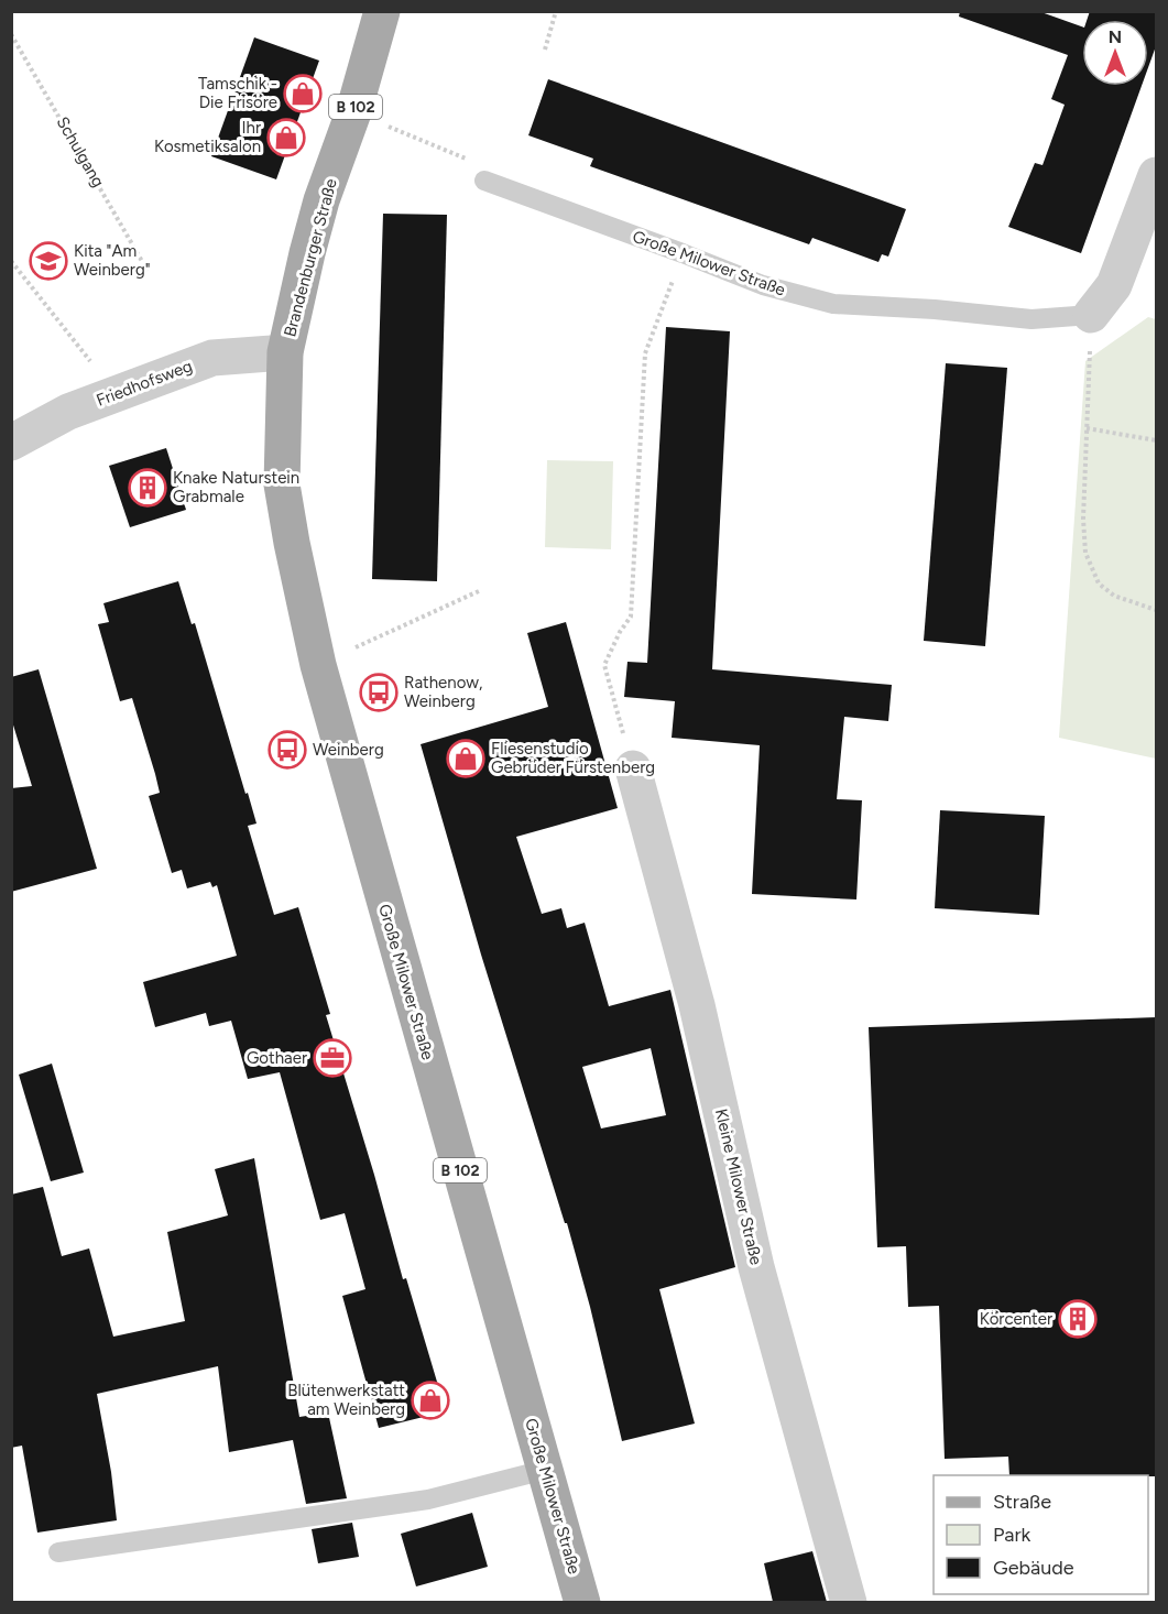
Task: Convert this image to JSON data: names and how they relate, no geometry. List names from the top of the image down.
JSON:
{
  "streets": {
    "main road": ["B 102", "Brandenburger Straße", "Große Milower Straße"],
    "street": ["Friedhofsweg", "Kleine Milower Straße"],
    "path": ["Schulgang"]
  },
  "crossings": [
    ["Brandenburger Straße", "Große Milower Straße"],
    ["Brandenburger Straße", "Friedhofsweg"],
    ["Große Milower Straße", "Friedhofsweg"]
  ],
  "places": {
    "shop": [
      "Tamschik - Die Frisöre",
      "Ihr Kosmetiksalon",
      "Fliesenstudio Gebrüder Fürstenberg",
      "Blütenwerkstatt am Weinberg"
    ],
    "school or university": ["Kita \"Am Weinberg\""],
    "building": ["Knake Naturstein Grabmale", "Körcenter"],
    "bus stop": ["Rathenow, Weinberg", "Weinberg"],
    "office": ["Gothaer"]
  },
  "legend": ["Straße", "Park", "Gebäude"],
  "north": "top"
}
